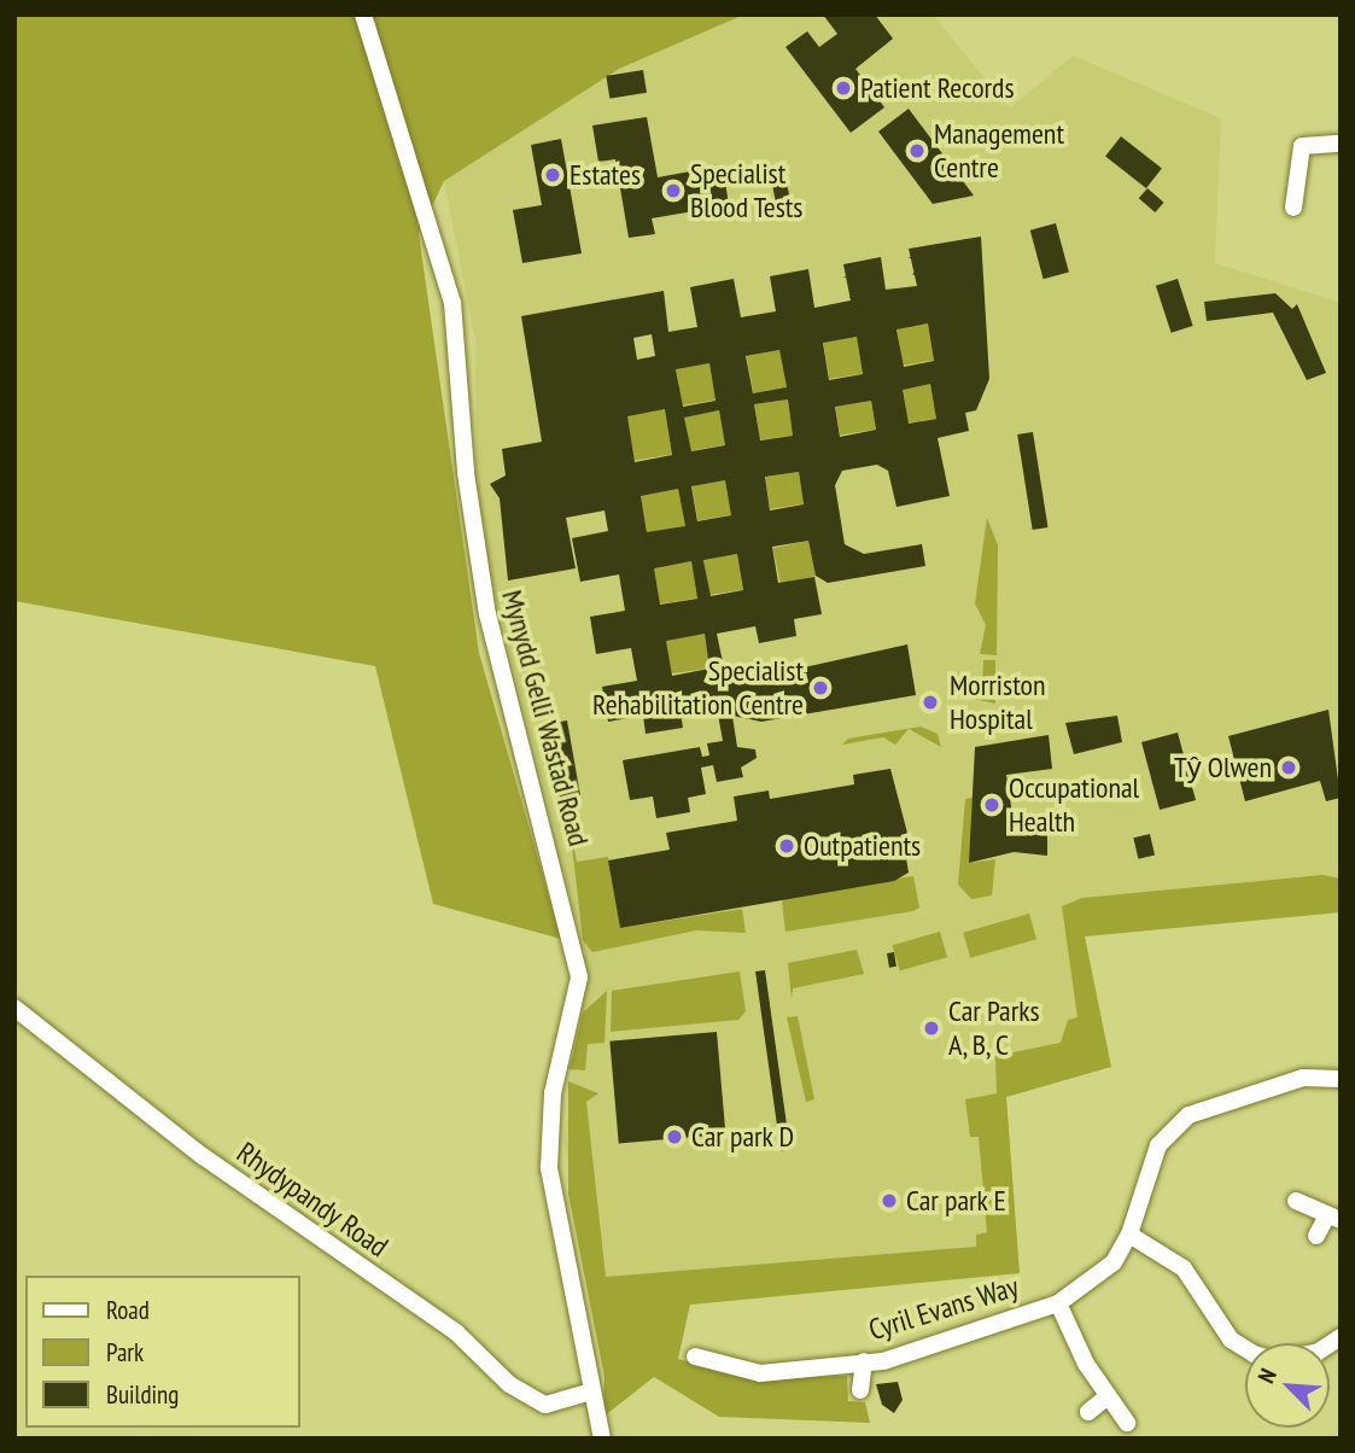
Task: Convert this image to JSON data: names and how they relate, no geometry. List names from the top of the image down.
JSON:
{
  "streets": {
    "street": ["Mynydd Gelli Wastad Road", "Rhydypandy Road", "Cyril Evans Way"]
  },
  "crossings": [
    ["Mynydd Gelli Wastad Road", "Rhydypandy Road"]
  ],
  "places": [
    "Patient Records",
    "Management Centre",
    "Estates",
    "Specialist Blood Tests",
    "Specialist Rehabilitation Centre",
    "Morriston Hospital",
    "Tŷ Olwen",
    "Occupational Health",
    "Outpatients",
    "Car Parks A, B, C",
    "Car park D",
    "Car park E"
  ],
  "legend": ["Road", "Park", "Building"],
  "north": "top left"
}
